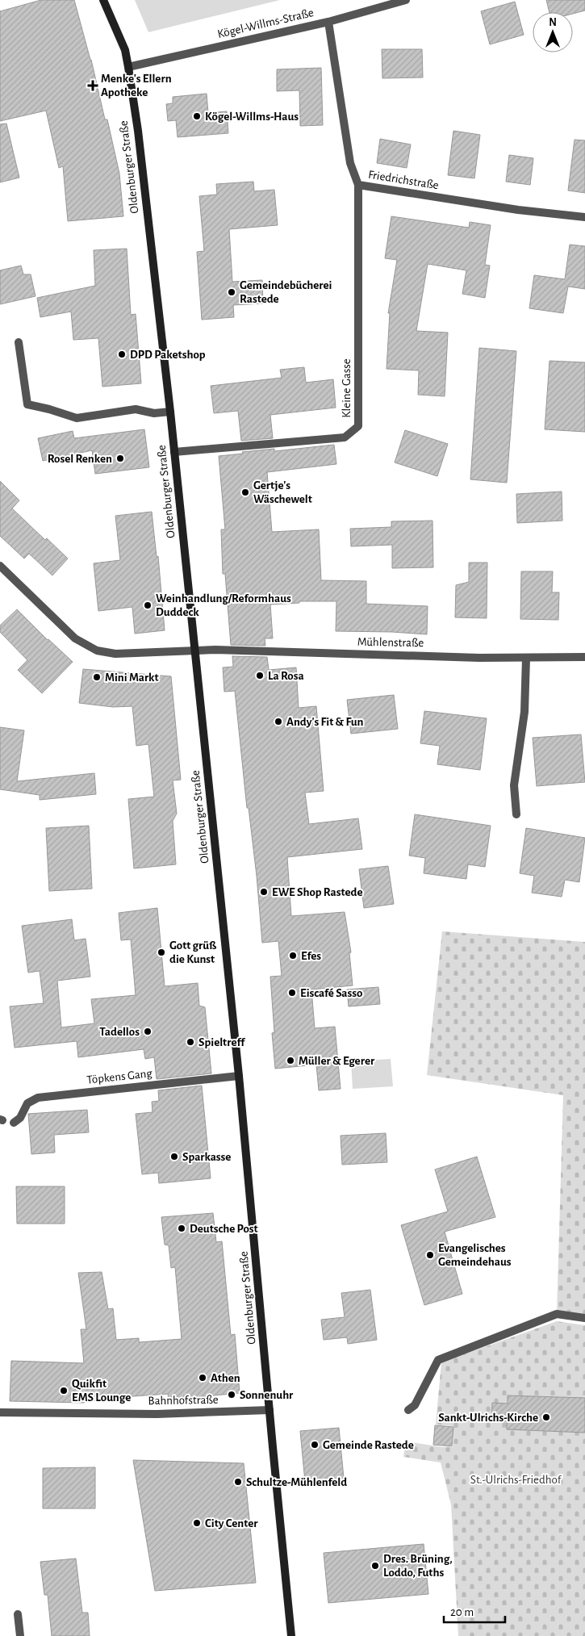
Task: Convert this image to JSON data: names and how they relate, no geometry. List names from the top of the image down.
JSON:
{
  "streets": {
    "street": [
      "Kögel-Willms-Straße",
      "Oldenburger Straße",
      "Friedrichstraße",
      "Kleine Gasse",
      "Mühlenstraße",
      "Töpkens Gang",
      "Bahnhofstraße"
    ]
  },
  "crossings": [
    ["Kögel-Willms-Straße", "Oldenburger Straße"],
    ["Kögel-Willms-Straße", "Friedrichstraße"],
    ["Oldenburger Straße", "Kleine Gasse"],
    ["Oldenburger Straße", "Mühlenstraße"],
    ["Oldenburger Straße", "Töpkens Gang"],
    ["Oldenburger Straße", "Bahnhofstraße"],
    ["Friedrichstraße", "Kleine Gasse"]
  ],
  "parks": ["St.-Ulrichs-Friedhof"],
  "places": {
    "health": ["Menke's Ellern Apotheke"],
    "other": [
      "Kögel-Willms-Haus",
      "Gemeindebücherei Rastede",
      "DPD Paketshop",
      "Rosel Renken",
      "Gertje's Wäschewelt",
      "Weinhandlung/Reformhaus Duddeck",
      "La Rosa",
      "Mini Markt",
      "Andy's Fit & Fun",
      "EWE Shop Rastede",
      "Gott grüß die Kunst",
      "Efes",
      "Eiscafé Sasso",
      "Tadellos",
      "Spieltreff",
      "Müller & Egerer",
      "Sparkasse",
      "Deutsche Post",
      "Evangelisches Gemeindehaus",
      "Athen",
      "Quikfit EMS Lounge",
      "Sonnenuhr",
      "Sankt-Ulrichs-Kirche",
      "Gemeinde Rastede",
      "Schultze-Mühlenfeld",
      "City Center",
      "Dres. Brüning, Loddo, Fuths"
    ]
  },
  "scale_bar": "20 m",
  "north": "top"
}
